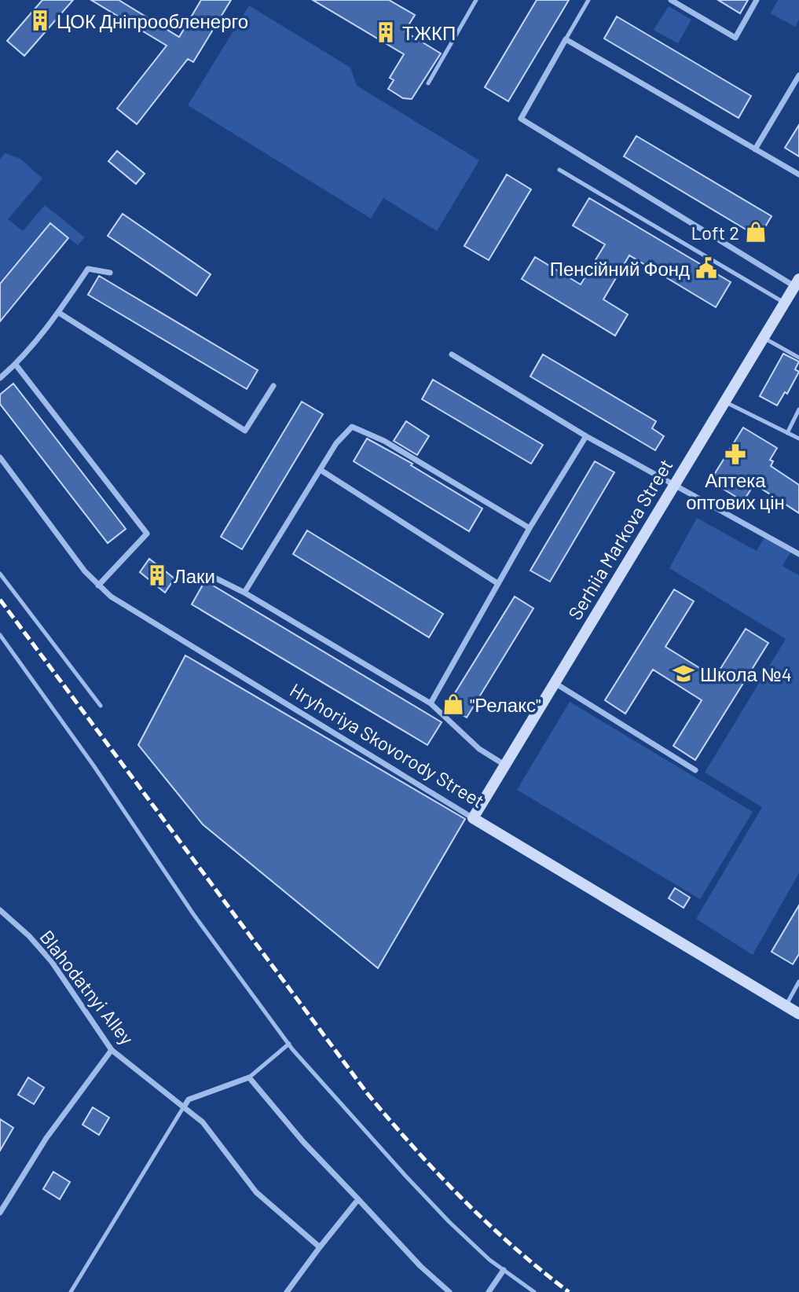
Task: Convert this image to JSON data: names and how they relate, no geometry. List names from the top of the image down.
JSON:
{
  "streets": {
    "street": ["Serhiia Markova Street", "Hryhoriya Skovorody Street", "Blahodatnyi Alley"]
  },
  "crossings": [
    ["Serhiia Markova Street", "Hryhoriya Skovorody Street"]
  ],
  "places": {
    "building": ["ЦОК Дніпрообленерго", "ТЖКП", "Лаки"],
    "shop": ["Loft 2", "\"Релакс\""],
    "public building": ["Пенсійний Фонд"],
    "pharmacy": ["Аптека оптових цін"],
    "school or university": ["Школа №4"]
  }
}
